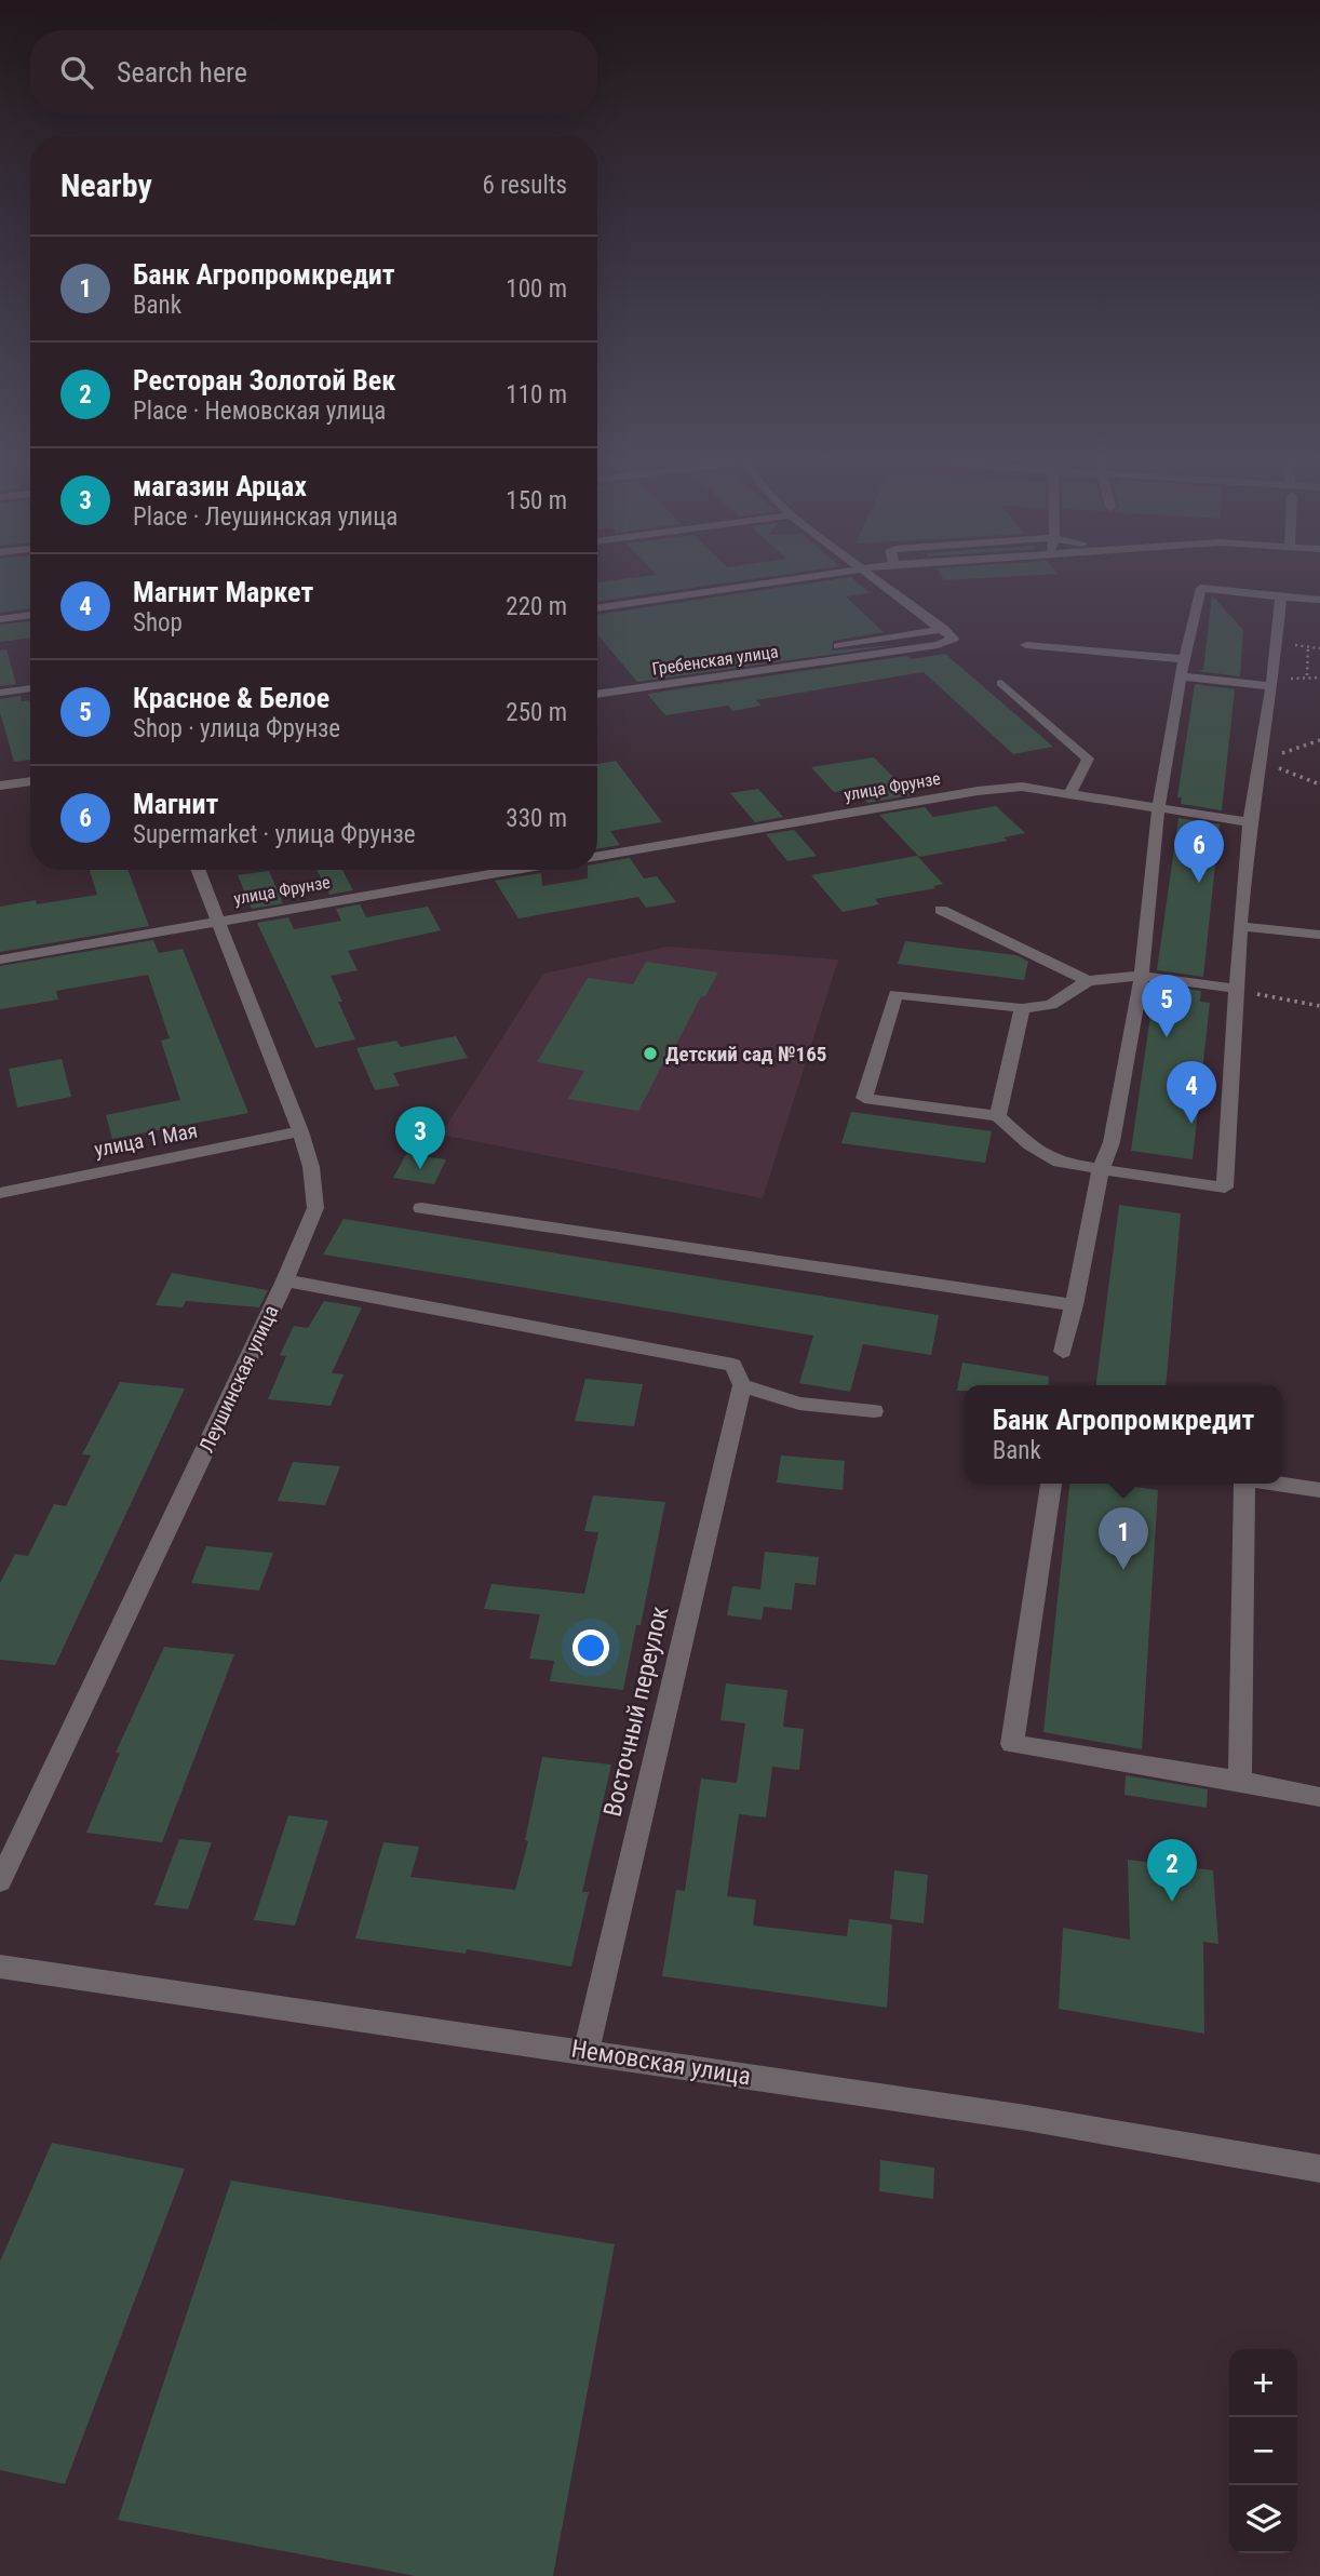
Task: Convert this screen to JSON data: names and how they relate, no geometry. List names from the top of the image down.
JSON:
{
  "streets": {
    "street": [
      "Гребенская улица",
      "улица Фрунзе",
      "улица 1 Мая",
      "Леушинская улица",
      "Восточный переулок",
      "Немовская улица"
    ]
  },
  "crossings": [
    ["улица Фрунзе", "Леушинская улица"],
    ["улица 1 Мая", "Леушинская улица"],
    ["Восточный переулок", "Немовская улица"]
  ],
  "places": ["Детский сад №165"],
  "page": {
    "search": "Search here",
    "heading": ["Nearby", "6 results"],
    "list": [
      {
        "mark": "1",
        "name": "Банк Агропромкредит",
        "note": "Bank",
        "value": "100 m"
      },
      {
        "mark": "2",
        "name": "Ресторан Золотой Век",
        "note": "Place · Немовская улица",
        "value": "110 m"
      },
      {
        "mark": "3",
        "name": "магазин Арцах",
        "note": "Place · Леушинская улица",
        "value": "150 m"
      },
      {
        "mark": "4",
        "name": "Магнит Маркет",
        "note": "Shop",
        "value": "220 m"
      },
      {
        "mark": "5",
        "name": "Красное & Белое",
        "note": "Shop · улица Фрунзе",
        "value": "250 m"
      },
      {
        "mark": "6",
        "name": "Магнит",
        "note": "Supermarket · улица Фрунзе",
        "value": "330 m"
      }
    ],
    "pins": [
      "6",
      "5",
      "4",
      "3",
      "1",
      "2"
    ],
    "popup": ["Банк Агропромкредит", "Bank"],
    "map_buttons": ["+", "−"]
  }
}
